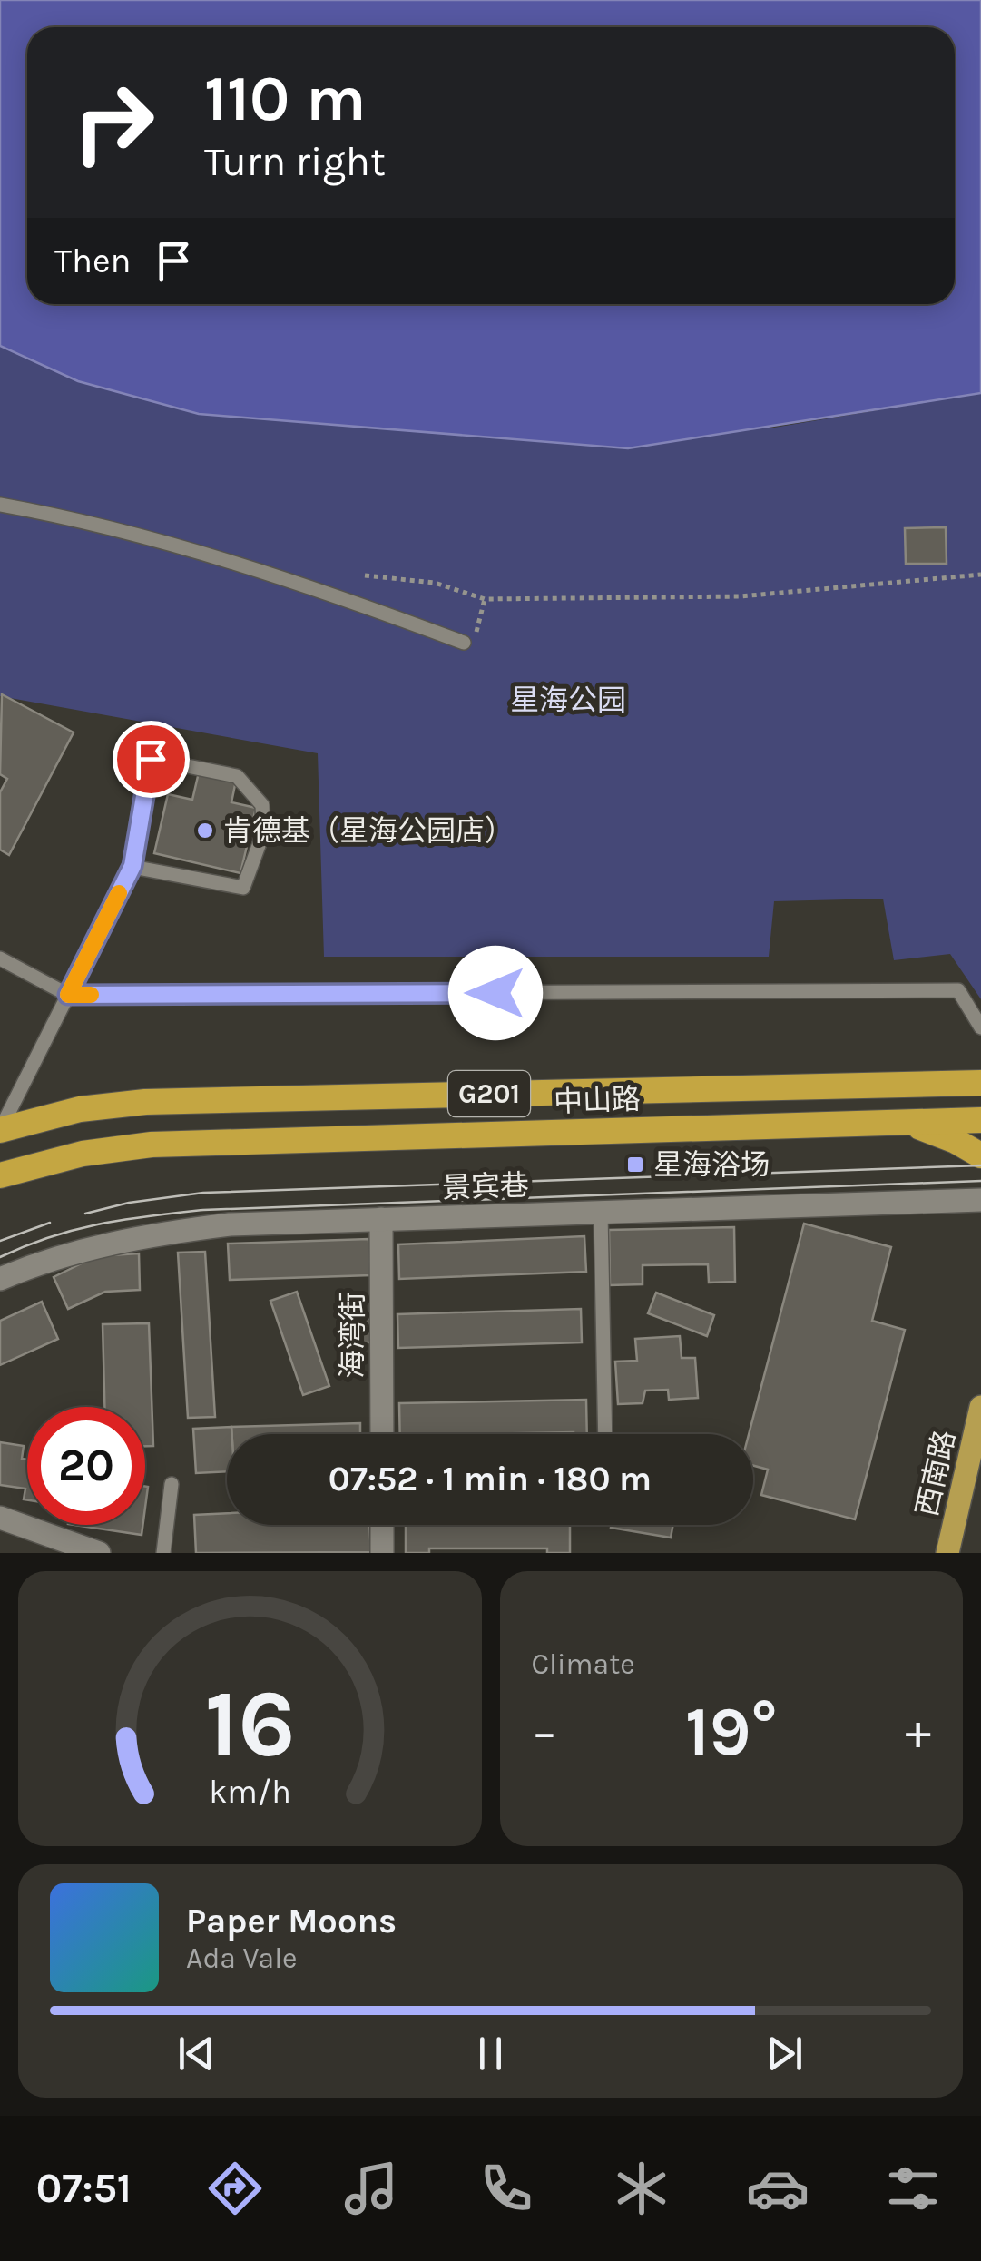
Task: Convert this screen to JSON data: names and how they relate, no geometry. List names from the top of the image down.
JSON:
{
  "streets": {
    "highway": ["G201", "中山路"],
    "main road": ["西南路"],
    "street": ["景宾巷", "海湾街"]
  },
  "crossings": [
    ["景宾巷", "海湾街"]
  ],
  "parks": ["星海公园"],
  "places": {
    "other": ["肯德基（星海公园店）"],
    "transit": ["星海浴场"]
  },
  "page": {
    "turn": ["110 m", "Turn right"],
    "then": "Then",
    "limit": "20",
    "trip": "07:52 · 1 min · 180 m",
    "tile": "Climate",
    "heat": ["−", "19°", "+"],
    "song": ["Paper Moons", "Ada Vale"],
    "tabs": "07:51",
    "gauge": ["16", "km/h"]
  }
}
